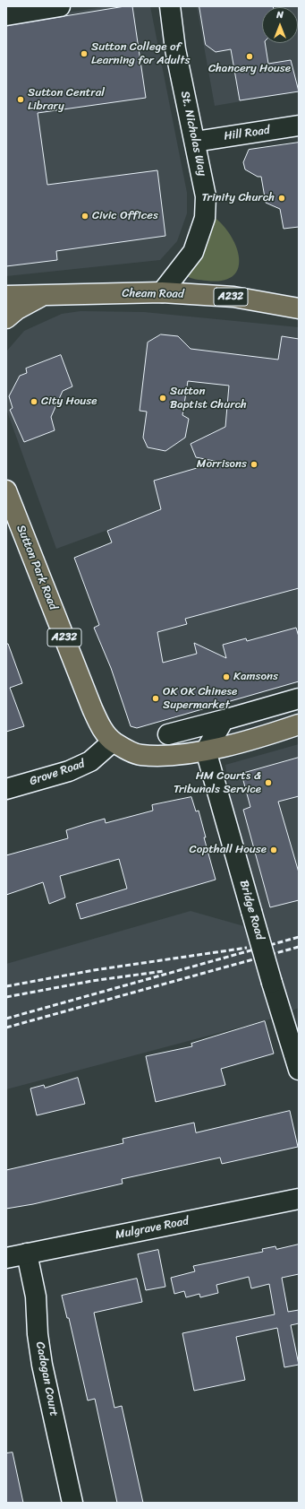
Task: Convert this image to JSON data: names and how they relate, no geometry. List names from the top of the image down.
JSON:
{
  "streets": {
    "highway": ["Cheam Road", "A232", "Sutton Park Road"],
    "street": [
      "St. Nicholas Way",
      "Hill Road",
      "Grove Road",
      "Bridge Road",
      "Mulgrave Road",
      "Cadogan Court"
    ]
  },
  "crossings": [
    ["St. Nicholas Way", "Hill Road"],
    ["St. Nicholas Way", "Cheam Road"],
    ["Cheam Road", "A232"],
    ["A232", "Sutton Park Road"],
    ["A232", "Grove Road"],
    ["A232", "Bridge Road"],
    ["Sutton Park Road", "Grove Road"],
    ["Mulgrave Road", "Cadogan Court"]
  ],
  "places": [
    "Sutton College of Learning for Adults",
    "Chancery House",
    "Sutton Central Library",
    "Trinity Church",
    "Civic Offices",
    "Sutton Baptist Church",
    "City House",
    "Morrisons",
    "Kamsons",
    "OK OK Chinese Supermarket",
    "HM Courts & Tribunals Service",
    "Copthall House"
  ],
  "north": "top"
}
